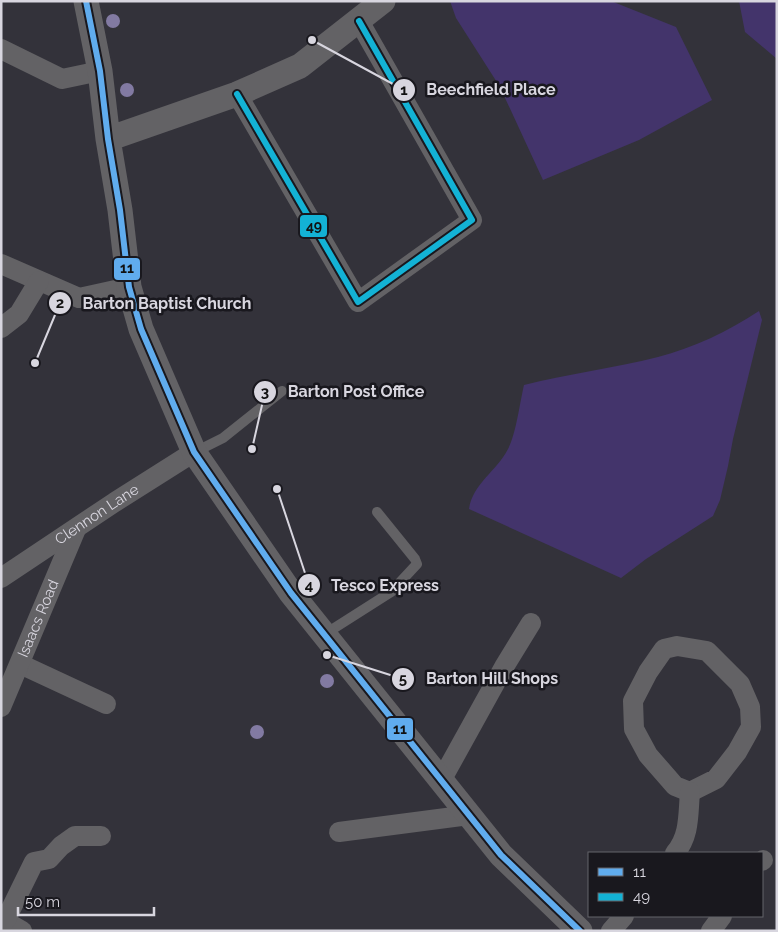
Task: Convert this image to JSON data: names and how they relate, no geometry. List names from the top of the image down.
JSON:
{
  "streets": {
    "street": ["Clennon Lane", "Isaacs Road"]
  },
  "crossings": [
    ["Clennon Lane", "Isaacs Road"]
  ],
  "places": [
    "Beechfield Place",
    "Barton Baptist Church",
    "Barton Post Office",
    "Tesco Express",
    "Barton Hill Shops"
  ],
  "lines": ["transit line 11", "transit line 49"],
  "legend": ["11", "49"],
  "scale_bar": "50 m"
}
